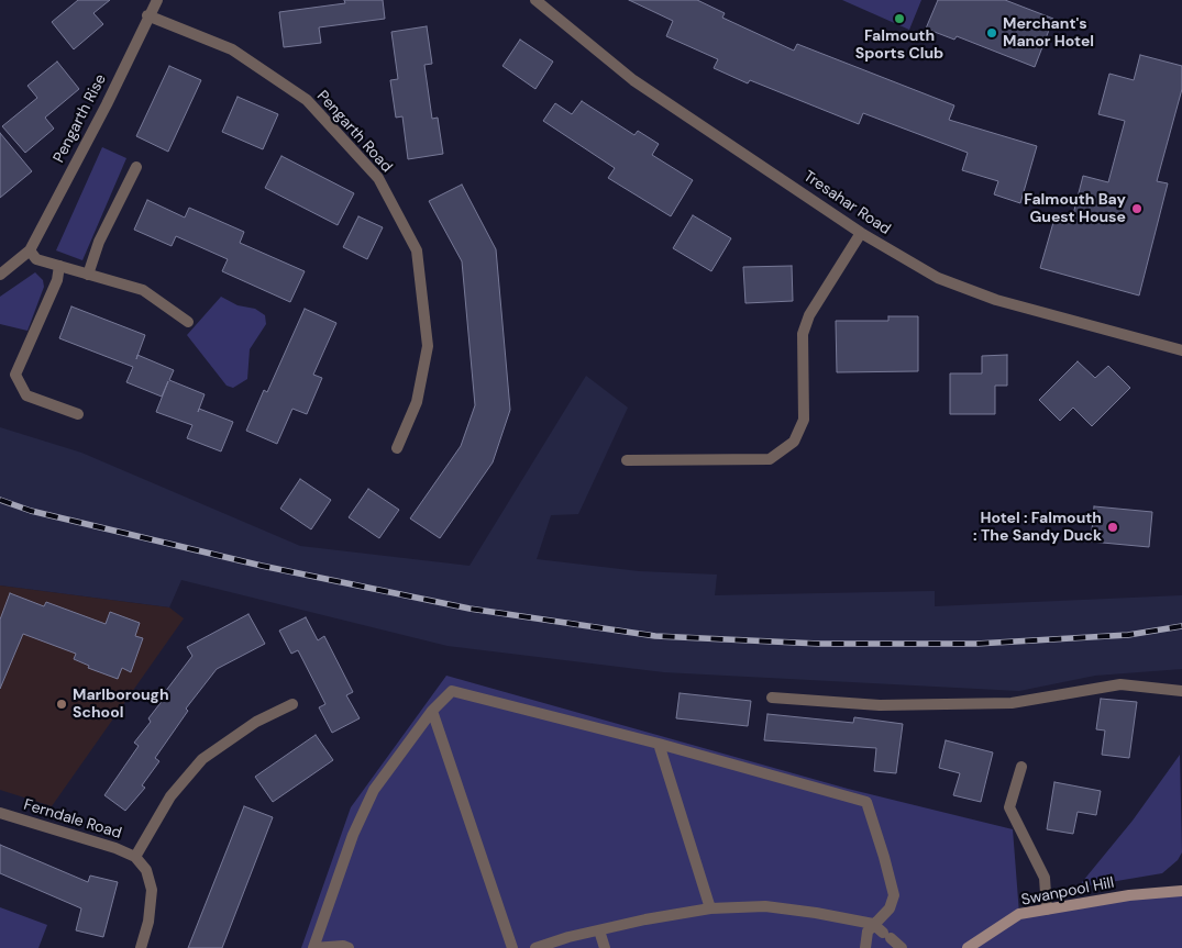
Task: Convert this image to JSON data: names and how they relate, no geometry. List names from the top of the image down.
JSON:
{
  "streets": {
    "street": [
      "Pengarth Rise",
      "Pengarth Road",
      "Tresahar Road",
      "Ferndale Road",
      "Swanpool Hill"
    ]
  },
  "crossings": [
    ["Pengarth Rise", "Pengarth Road"]
  ],
  "places": [
    "Falmouth Sports Club",
    "Merchant's Manor Hotel",
    "Falmouth Bay Guest House",
    "Hotel : Falmouth : The Sandy Duck",
    "Marlborough School"
  ]
}
